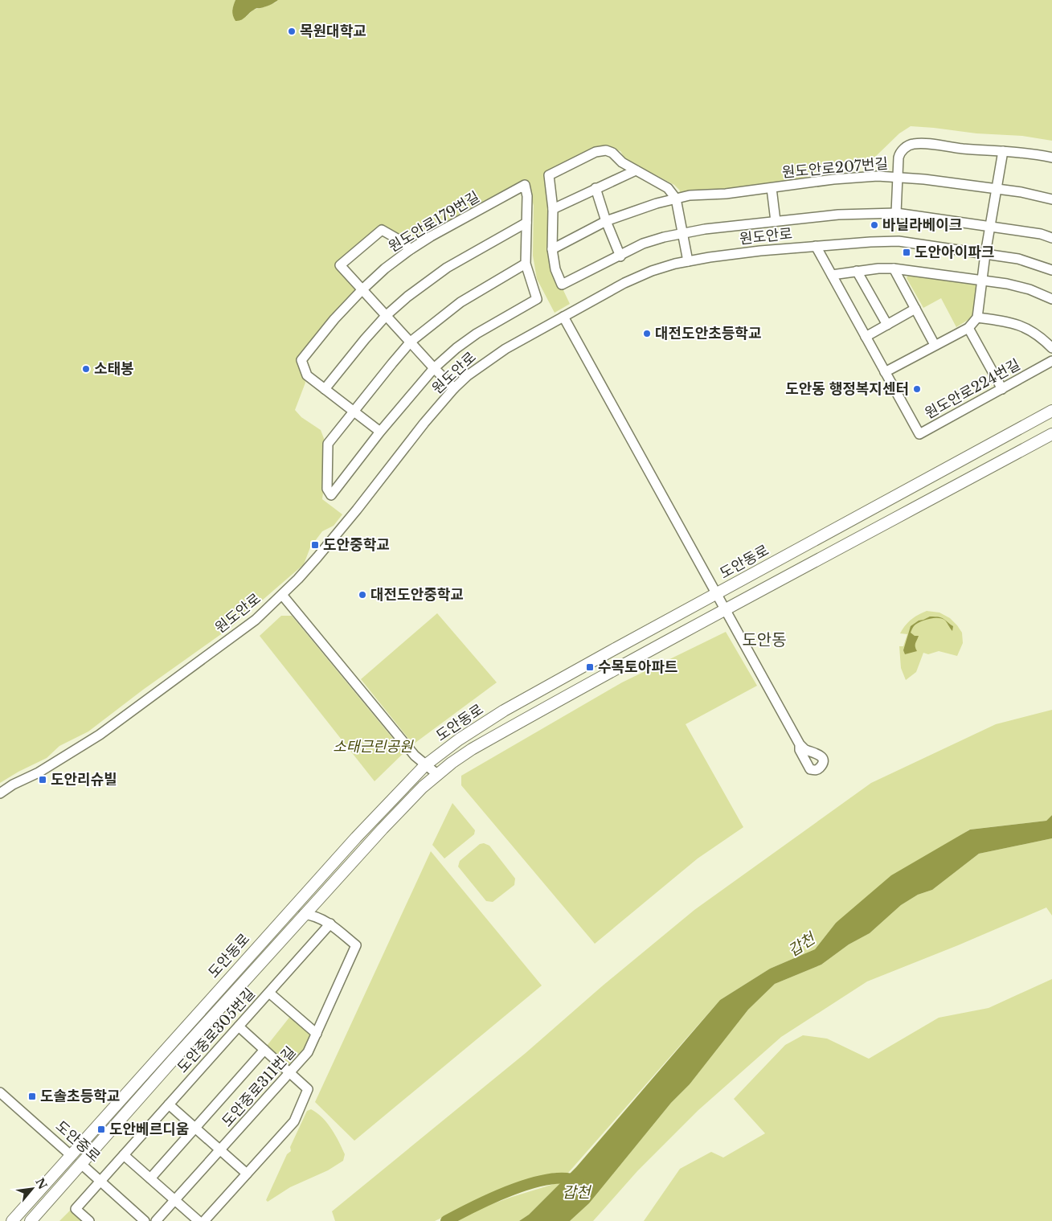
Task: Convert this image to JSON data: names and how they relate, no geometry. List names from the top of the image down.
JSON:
{
  "streets": {
    "main road": ["도안동로", "도안중로"],
    "street": [
      "원도안로207번길",
      "원도안로179번길",
      "원도안로",
      "원도안로224번길",
      "도안중로305번길",
      "도안중로311번길"
    ]
  },
  "crossings": [
    ["원도안로", "원도안로224번길"],
    ["도안동로", "도안중로"],
    ["도안중로305번길", "도안중로311번길"],
    ["도안중로305번길", "도안중로"]
  ],
  "districts": ["도안동"],
  "water": ["갑천"],
  "parks": ["소태근린공원"],
  "places": {
    "other": [
      "목원대학교",
      "바닐라베이크",
      "대전도안초등학교",
      "소태봉",
      "도안동 행정복지센터",
      "대전도안중학교"
    ],
    "transit": [
      "도안아이파크",
      "도안중학교",
      "수목토아파트",
      "도안리슈빌",
      "도솔초등학교",
      "도안베르디움"
    ]
  },
  "north": "top right"
}
